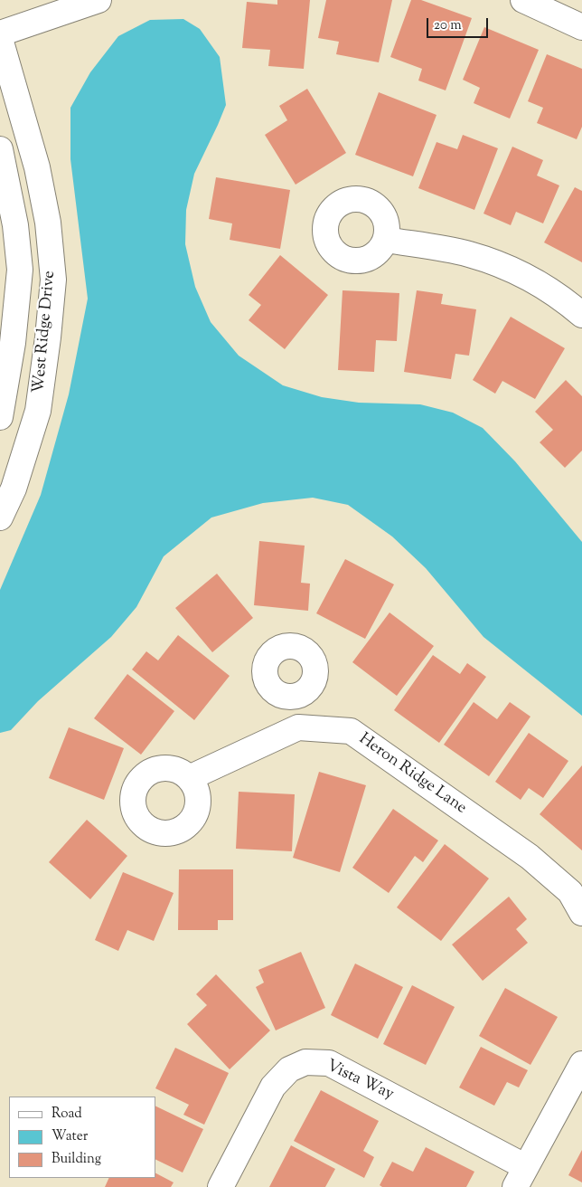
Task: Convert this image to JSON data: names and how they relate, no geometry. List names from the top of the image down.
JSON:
{
  "streets": {
    "street": ["West Ridge Drive", "Heron Ridge Lane", "Vista Way"]
  },
  "legend": ["Road", "Water", "Building"],
  "scale_bar": "20 m"
}
